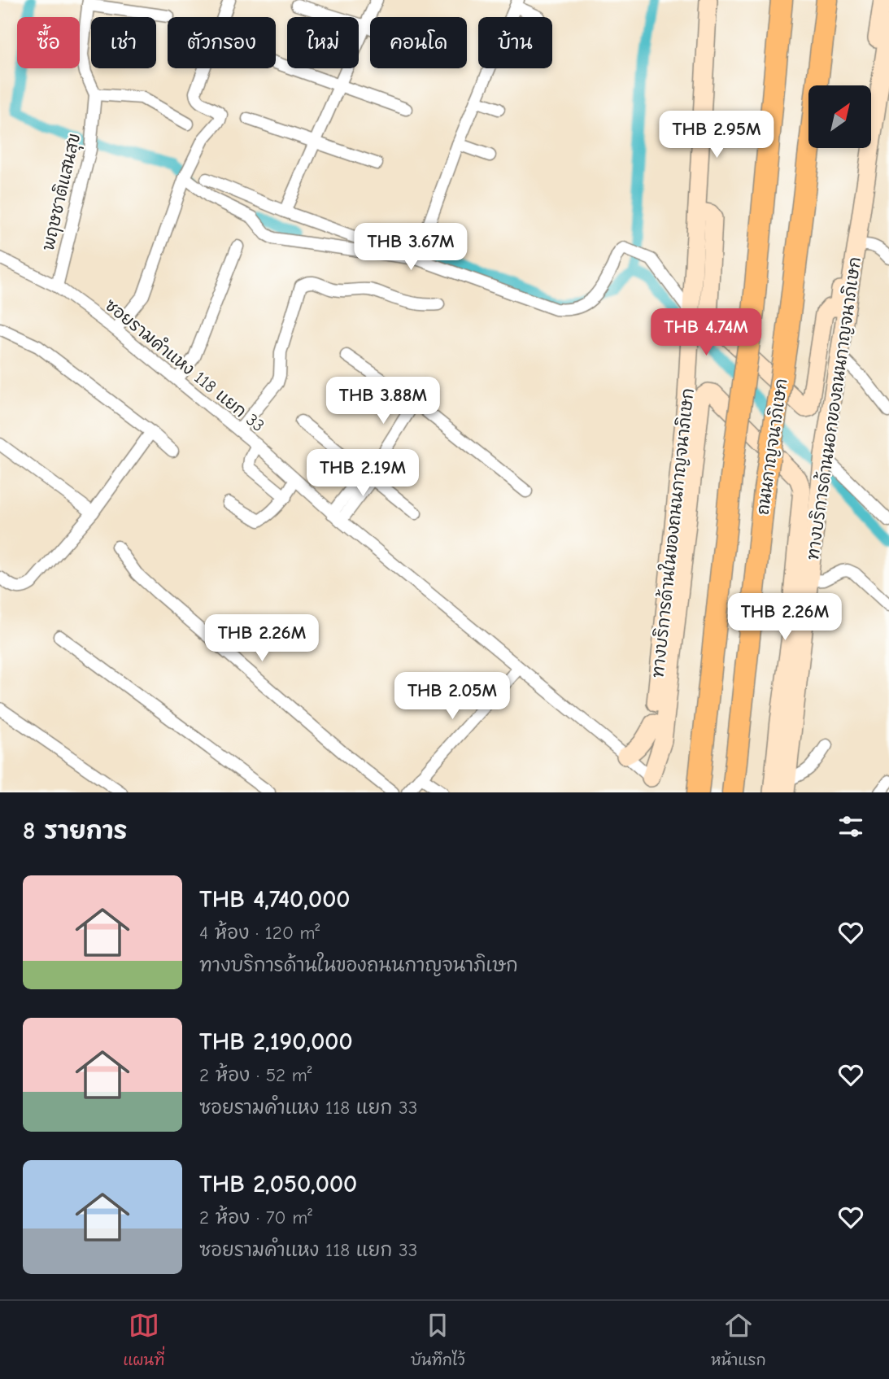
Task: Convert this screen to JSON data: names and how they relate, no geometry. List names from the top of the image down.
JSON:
{
  "streets": {
    "highway": ["ถนนกาญจนาภิเษก"],
    "main road": ["ทางบริการด้านนอกของถนนกาญจนาภิเษก", "ทางบริการด้านในของถนนกาญจนาภิเษก"],
    "street": ["พฤษชาติแสนสุข", "ซอยรามคำแหง 118 แยก 33"]
  },
  "crossings": [
    ["พฤษชาติแสนสุข", "ซอยรามคำแหง 118 แยก 33"],
    ["ซอยรามคำแหง 118 แยก 33", "ทางบริการด้านในของถนนกาญจนาภิเษก"]
  ],
  "north": "top right",
  "page": {
    "chip": [
      "ซื้อ",
      "เช่า",
      "ตัวกรอง",
      "ใหม่",
      "คอนโด",
      "บ้าน"
    ],
    "price": [
      "THB 2.95M",
      "THB 3.67M",
      "THB 4.74M",
      "THB 3.88M",
      "THB 2.19M",
      "THB 2.26M",
      "THB 2.26M",
      "THB 2.05M"
    ],
    "heading": "8 รายการ",
    "list": [
      {
        "name": "THB 4,740,000",
        "note": "4 ห้อง · 120 m² · ทางบริการด้านในของถนนกาญจนาภิเษก"
      },
      {
        "name": "THB 2,190,000",
        "note": "2 ห้อง · 52 m² · ซอยรามคำแหง 118 แยก 33"
      },
      {
        "name": "THB 2,050,000",
        "note": "2 ห้อง · 70 m² · ซอยรามคำแหง 118 แยก 33"
      }
    ],
    "tabs": ["แผนที่", "บันทึกไว้", "หน้าแรก"]
  }
}
